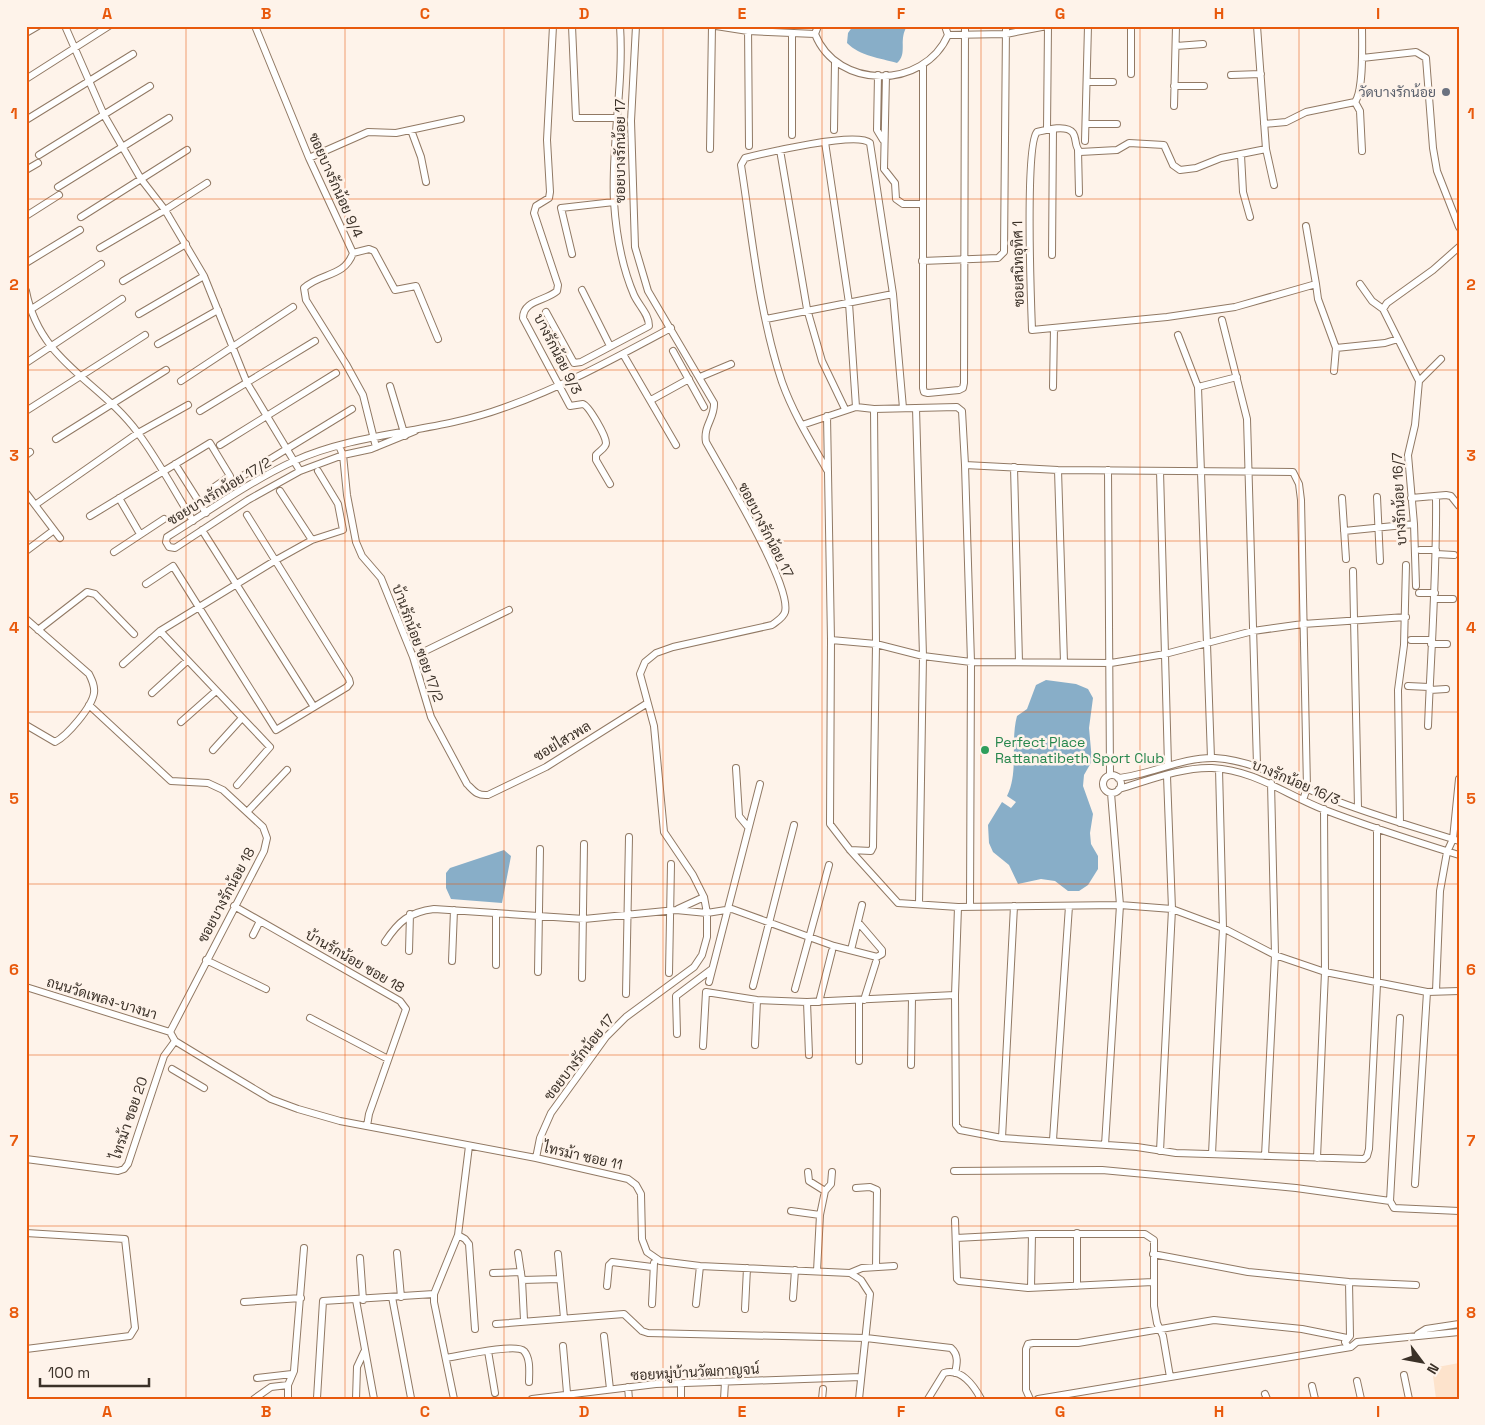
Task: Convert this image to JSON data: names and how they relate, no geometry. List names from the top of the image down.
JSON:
{
  "streets": {
    "street": [
      "ซอยบางรักน้อย 17",
      "ซอยบางรักน้อย 9/4",
      "ซอยสนิทอุทิศ 1",
      "บางรักน้อย 9/3",
      "ซอยบางรักน้อย 17/2",
      "บางรักน้อย 16/7",
      "บ้านรักน้อย ซอย 17/2",
      "ซอยไสวพล",
      "บางรักน้อย 16/3",
      "ซอยบางรักน้อย 18",
      "บ้านรักน้อย ซอย 18",
      "ถนนวัดเพลง-บางนา",
      "ไทรม้า ซอย 20",
      "ไทรม้า ซอย 11",
      "ซอยหมู่บ้านวัฒกาญจน์"
    ]
  },
  "crossings": [
    ["ซอยบางรักน้อย 17", "ซอยบางรักน้อย 17/2"],
    ["ซอยบางรักน้อย 17", "ซอยไสวพล"],
    ["ซอยบางรักน้อย 17", "ไทรม้า ซอย 11"],
    ["ซอยบางรักน้อย 9/4", "ซอยบางรักน้อย 17/2"],
    ["บางรักน้อย 9/3", "ซอยบางรักน้อย 17/2"],
    ["ซอยบางรักน้อย 17/2", "บ้านรักน้อย ซอย 17/2"],
    ["บ้านรักน้อย ซอย 17/2", "ซอยไสวพล"],
    ["ซอยบางรักน้อย 18", "บ้านรักน้อย ซอย 18"],
    ["ซอยบางรักน้อย 18", "ถนนวัดเพลง-บางนา"],
    ["ซอยบางรักน้อย 18", "ไทรม้า ซอย 11"],
    ["บ้านรักน้อย ซอย 18", "ไทรม้า ซอย 11"],
    ["ถนนวัดเพลง-บางนา", "ไทรม้า ซอย 11"],
    ["ไทรม้า ซอย 20", "ไทรม้า ซอย 11"]
  ],
  "places": ["วัดบางรักน้อย", "Perfect Place Rattanatibeth Sport Club"],
  "scale_bar": "100 m",
  "north": "bottom right",
  "grid": {
    "columns": [
      "A",
      "B",
      "C",
      "D",
      "E",
      "F",
      "G",
      "H",
      "I"
    ],
    "rows": [
      "1",
      "2",
      "3",
      "4",
      "5",
      "6",
      "7",
      "8"
    ]
  }
}
